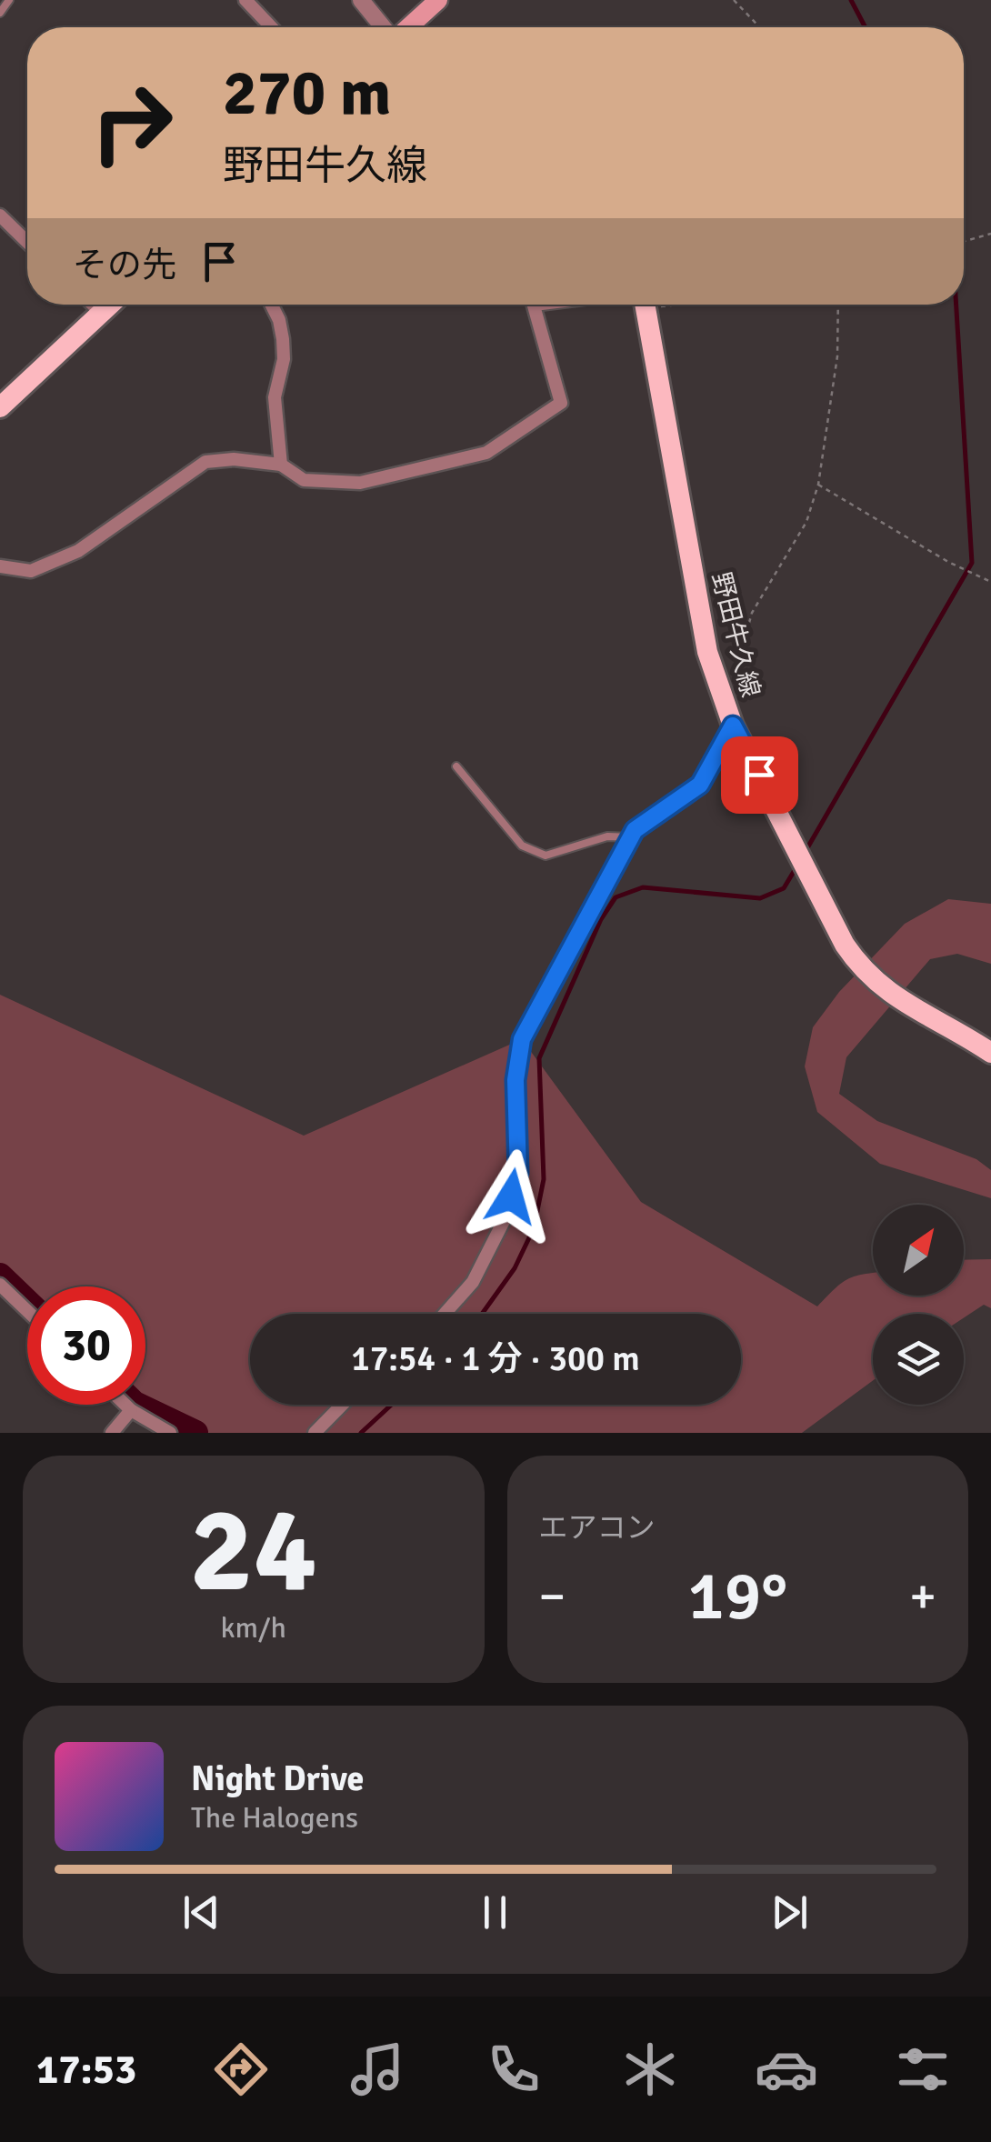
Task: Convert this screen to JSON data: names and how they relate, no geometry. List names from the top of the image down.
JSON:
{
  "streets": {
    "main road": ["野田牛久線"]
  },
  "north": "top right",
  "page": {
    "turn": ["270 m", "野田牛久線"],
    "then": "その先",
    "limit": "30",
    "trip": "17:54 · 1 分 · 300 m",
    "tile": [
      ["24", "km/h"],
      "エアコン"
    ],
    "heat": ["−", "19°", "+"],
    "song": ["Night Drive", "The Halogens"],
    "tabs": "17:53"
  }
}
